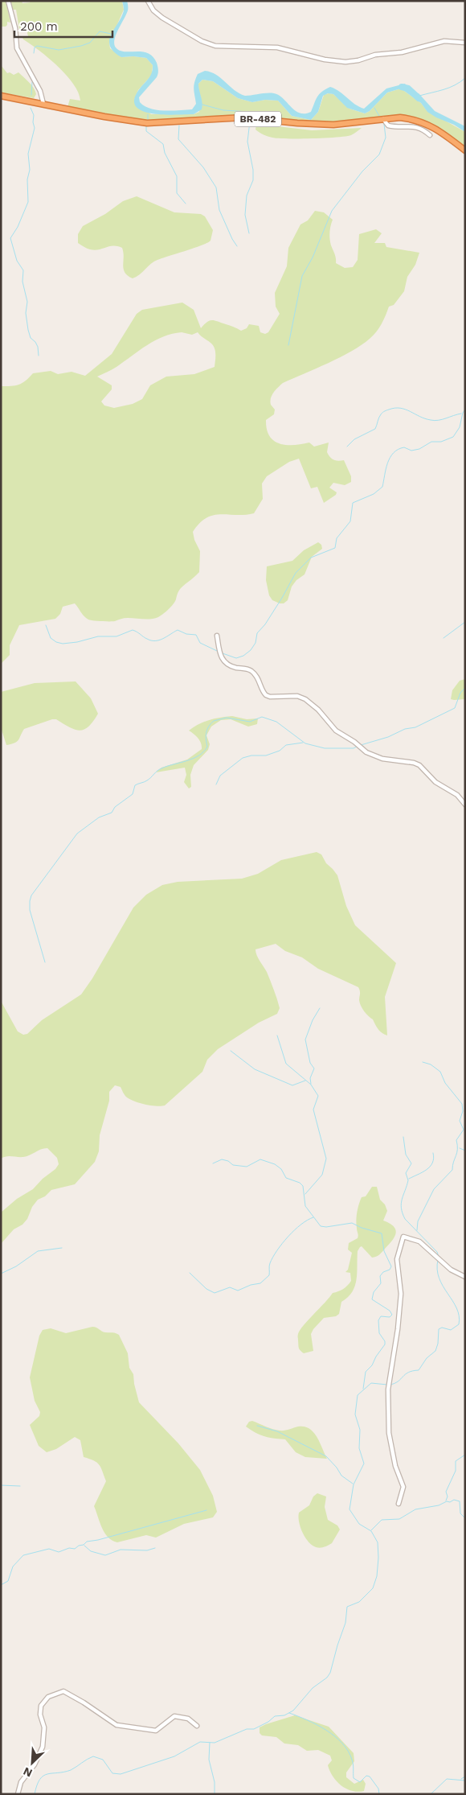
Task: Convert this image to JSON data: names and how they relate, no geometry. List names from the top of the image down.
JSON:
{
  "streets": {
    "highway": ["BR-482"]
  },
  "scale_bar": "200 m",
  "north": "bottom left"
}
